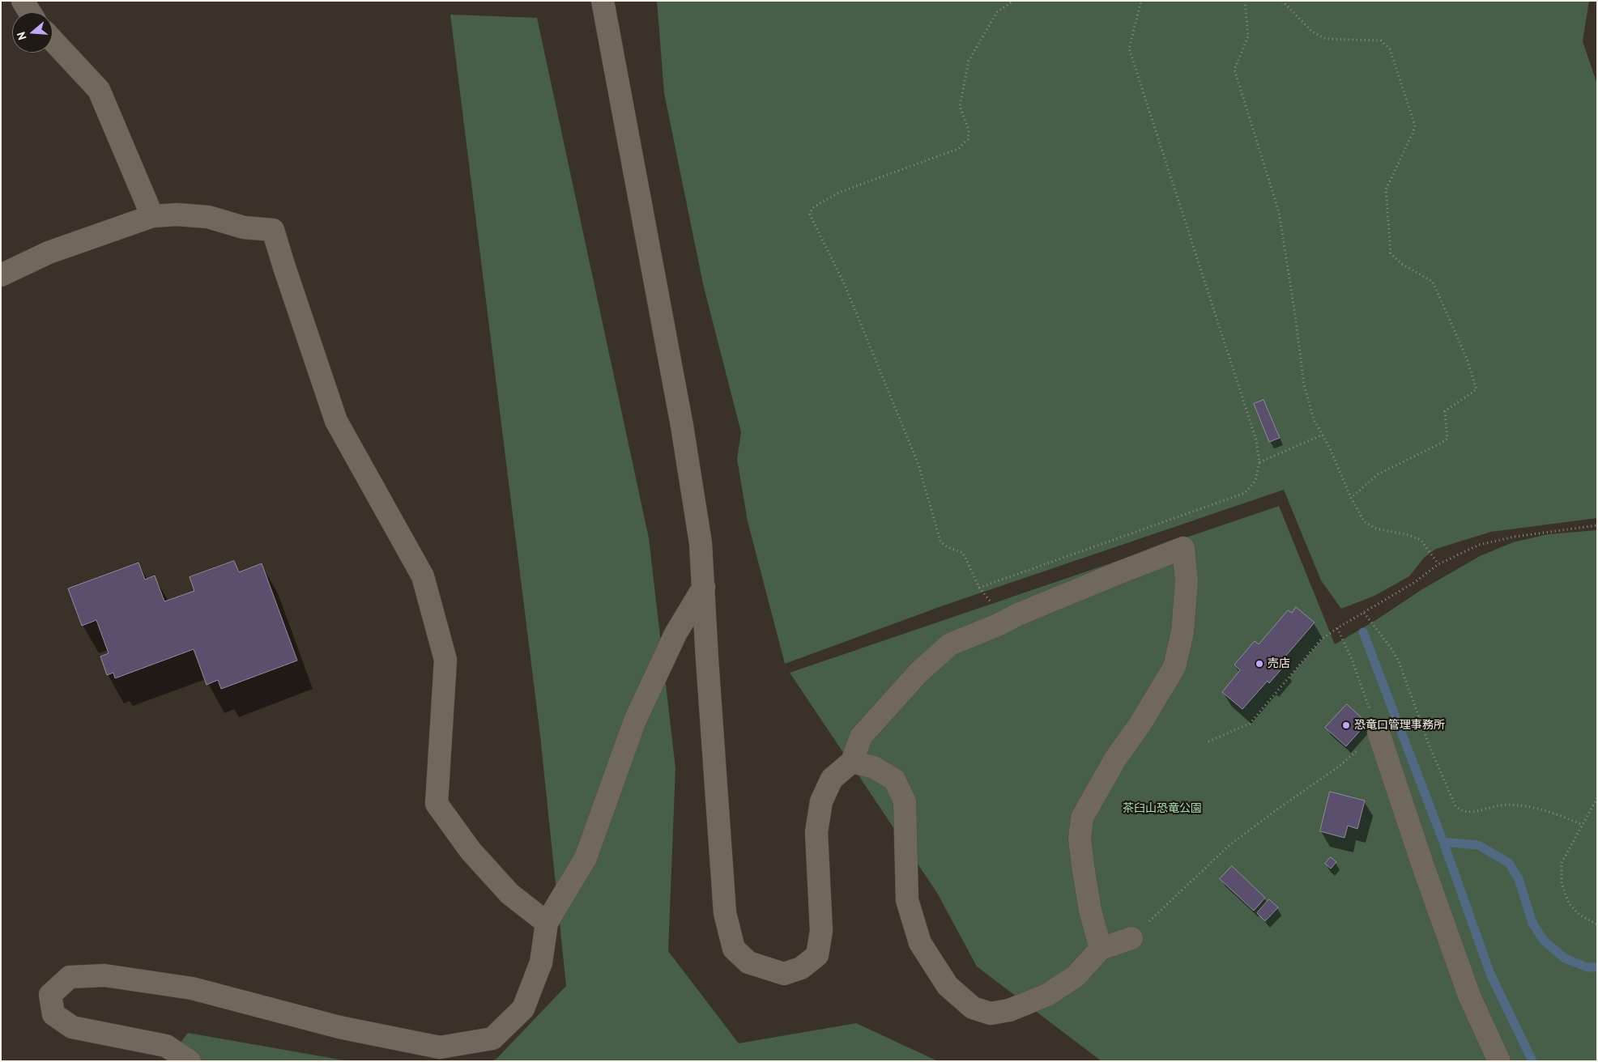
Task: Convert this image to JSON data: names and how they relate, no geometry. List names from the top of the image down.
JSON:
{
  "parks": ["茶臼山恐竜公園"],
  "places": ["売店", "恐竜口管理事務所"],
  "north": "left"
}
